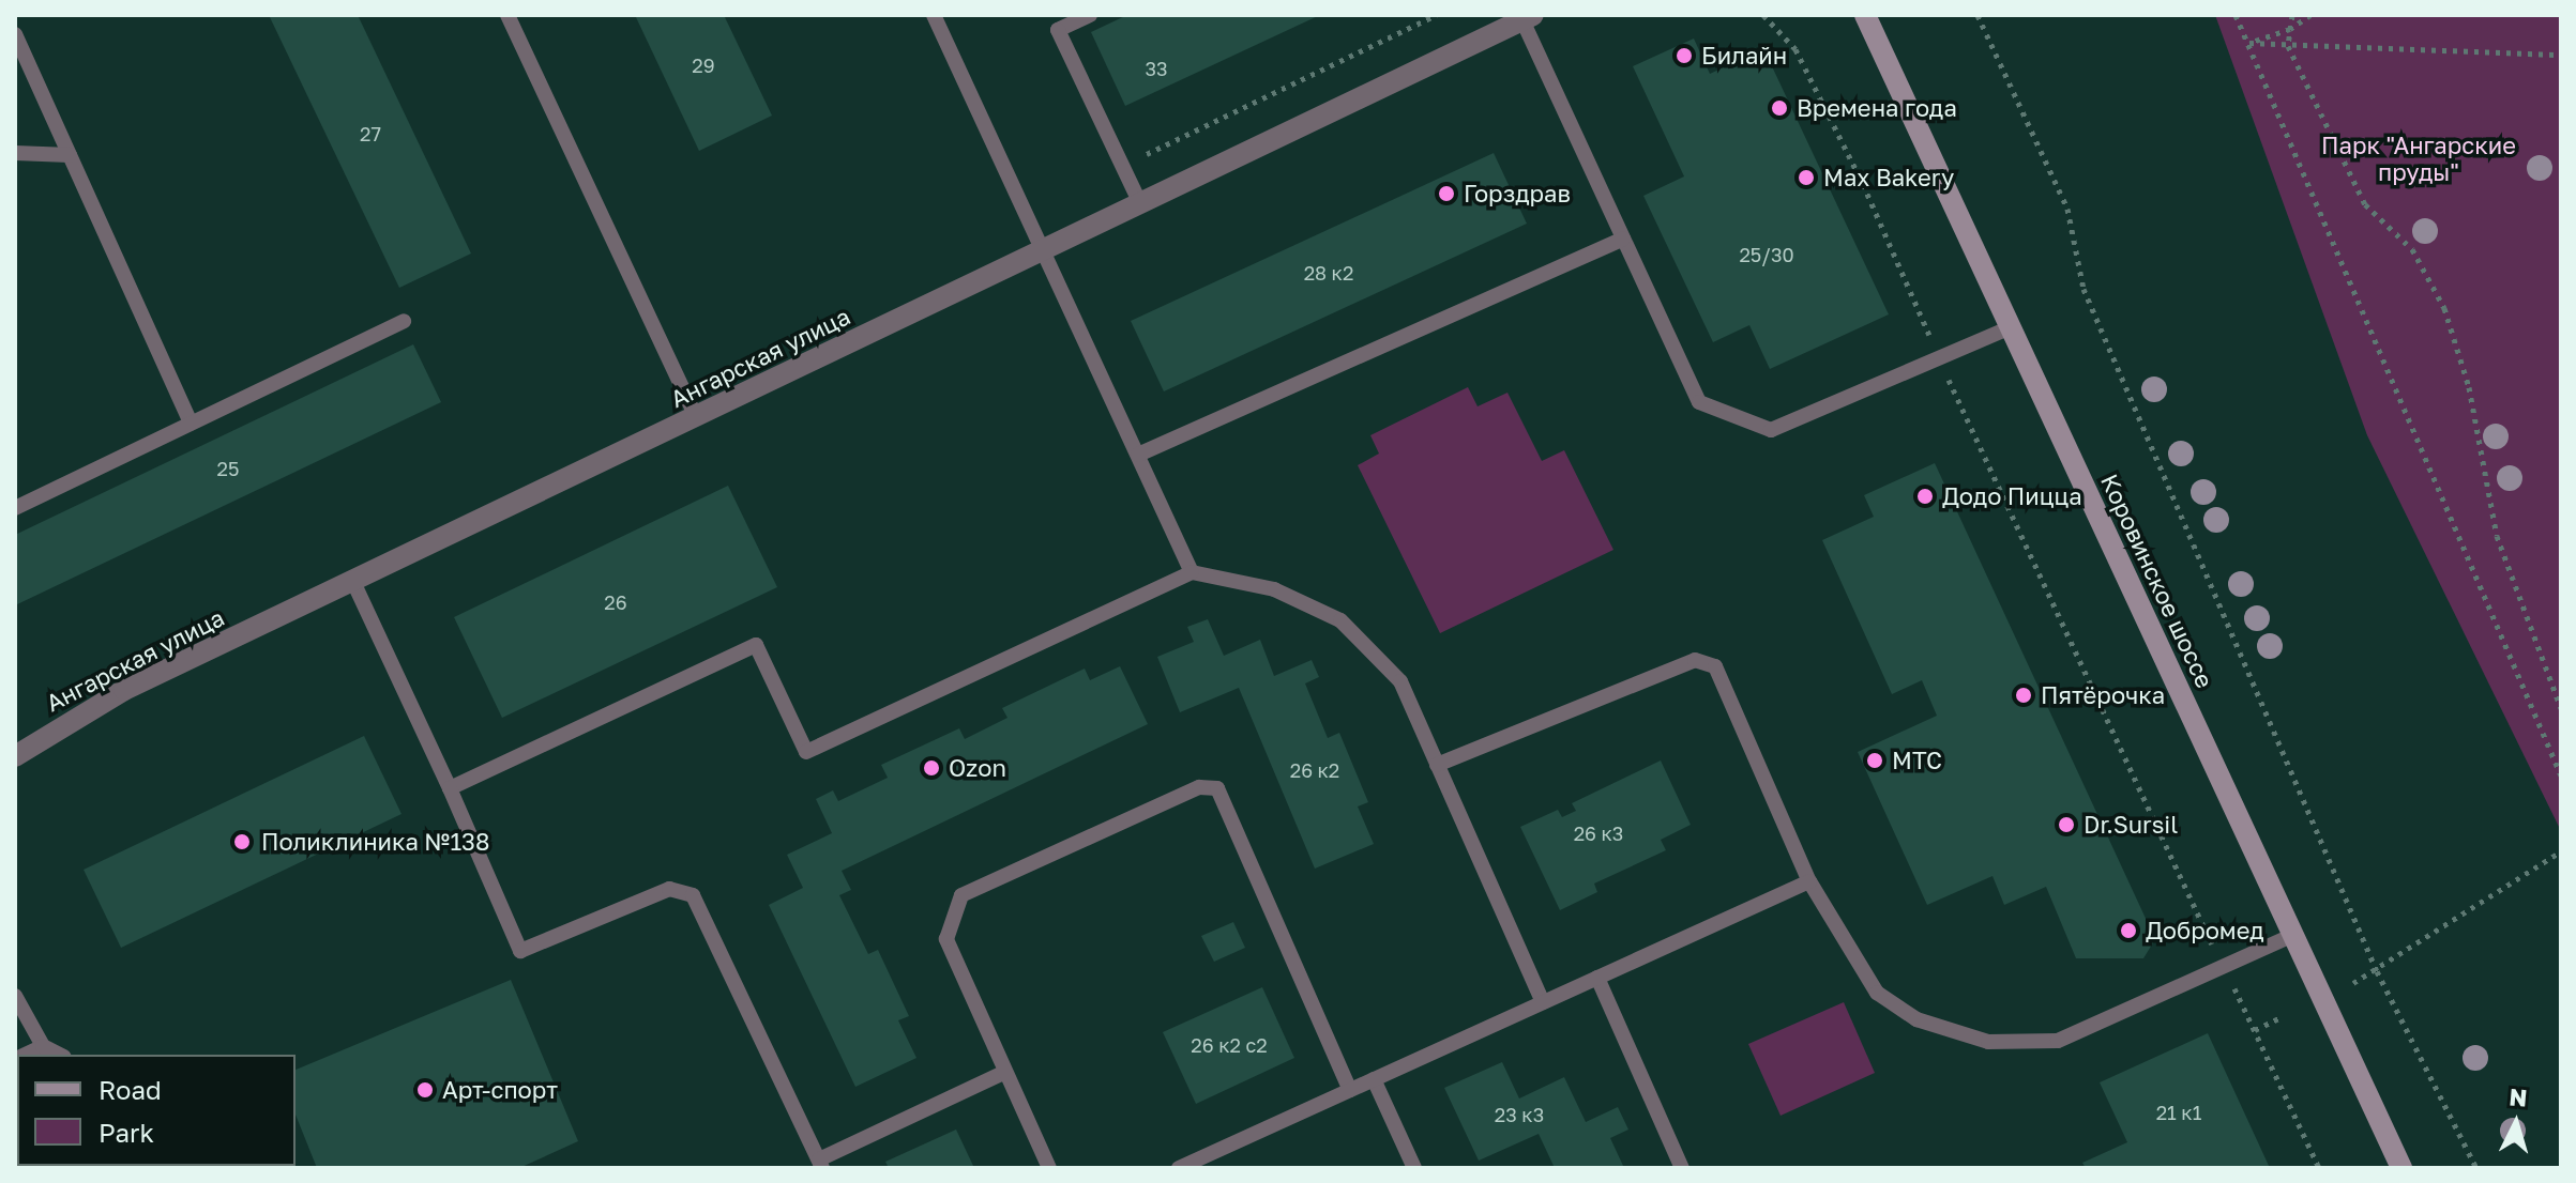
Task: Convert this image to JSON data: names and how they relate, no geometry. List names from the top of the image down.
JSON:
{
  "streets": {
    "main road": ["Коровинское шоссе"],
    "street": ["Ангарская улица"]
  },
  "parks": ["Парк \"Ангарские пруды\""],
  "places": [
    "Билайн",
    "Времена года",
    "Max Bakery",
    "Горздрав",
    "Додо Пицца",
    "Пятёрочка",
    "МТС",
    "Ozon",
    "Dr.Sursil",
    "Поликлиника №138",
    "Добромед",
    "Арт-спорт"
  ],
  "house_numbers": [
    "29",
    "33",
    "27",
    "25/30",
    "28 к2",
    "25",
    "26",
    "26 к2",
    "26 к3",
    "26 к2 с2",
    "21 к1",
    "23 к3"
  ],
  "legend": ["Road", "Park"],
  "north": "top"
}
